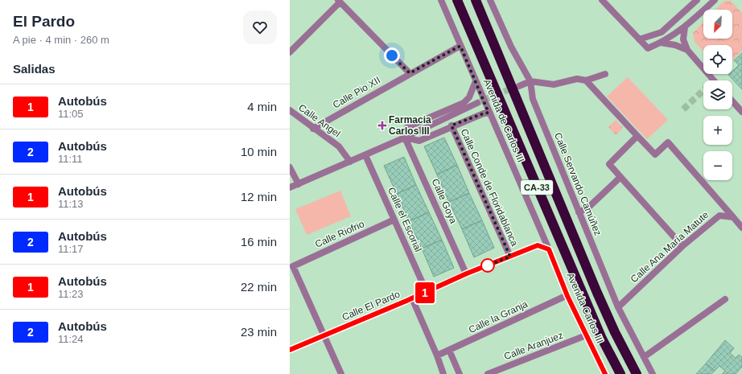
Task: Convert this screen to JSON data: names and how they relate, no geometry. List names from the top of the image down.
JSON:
{
  "streets": {
    "highway": ["CA-33"],
    "street": [
      "Calle Pio XII",
      "Calle Angel",
      "Avenida de Carlos III",
      "Calle Servando Camúñez",
      "Calle Conde de Floridablanca",
      "Calle Goya",
      "Calle el Escorial",
      "Calle Riofrio",
      "Calle Ana María Matute",
      "Calle El Pardo",
      "Avenida Carlos III",
      "Calle la Granja",
      "Calle Aranjuez"
    ]
  },
  "crossings": [
    ["Calle Pio XII", "Calle Angel"],
    ["Calle Pio XII", "Avenida de Carlos III"],
    ["Avenida de Carlos III", "Calle El Pardo"],
    ["Avenida de Carlos III", "Avenida Carlos III"],
    ["Calle Servando Camúñez", "Calle Ana María Matute"],
    ["Calle Conde de Floridablanca", "Calle El Pardo"],
    ["Calle Goya", "Calle El Pardo"],
    ["Calle el Escorial", "Calle Riofrio"],
    ["Calle el Escorial", "Calle El Pardo"],
    ["Calle Riofrio", "Calle El Pardo"],
    ["Calle El Pardo", "Avenida Carlos III"],
    ["Avenida Carlos III", "Calle la Granja"],
    ["Avenida Carlos III", "Calle Aranjuez"]
  ],
  "places": {
    "health": ["Farmacia Carlos III"]
  },
  "lines": ["bus line 1"],
  "north": "bottom left",
  "page": {
    "heading": [
      ["El Pardo", "A pie · 4 min · 260 m"],
      "Salidas"
    ],
    "on_map": "1",
    "map_buttons": ["+", "−"],
    "list": [
      {
        "mark": "1",
        "name": "Autobús",
        "note": "11:05",
        "value": "4 min"
      },
      {
        "mark": "2",
        "name": "Autobús",
        "note": "11:11",
        "value": "10 min"
      },
      {
        "mark": "1",
        "name": "Autobús",
        "note": "11:13",
        "value": "12 min"
      },
      {
        "mark": "2",
        "name": "Autobús",
        "note": "11:17",
        "value": "16 min"
      },
      {
        "mark": "1",
        "name": "Autobús",
        "note": "11:23",
        "value": "22 min"
      },
      {
        "mark": "2",
        "name": "Autobús",
        "note": "11:24",
        "value": "23 min"
      }
    ]
  }
}
